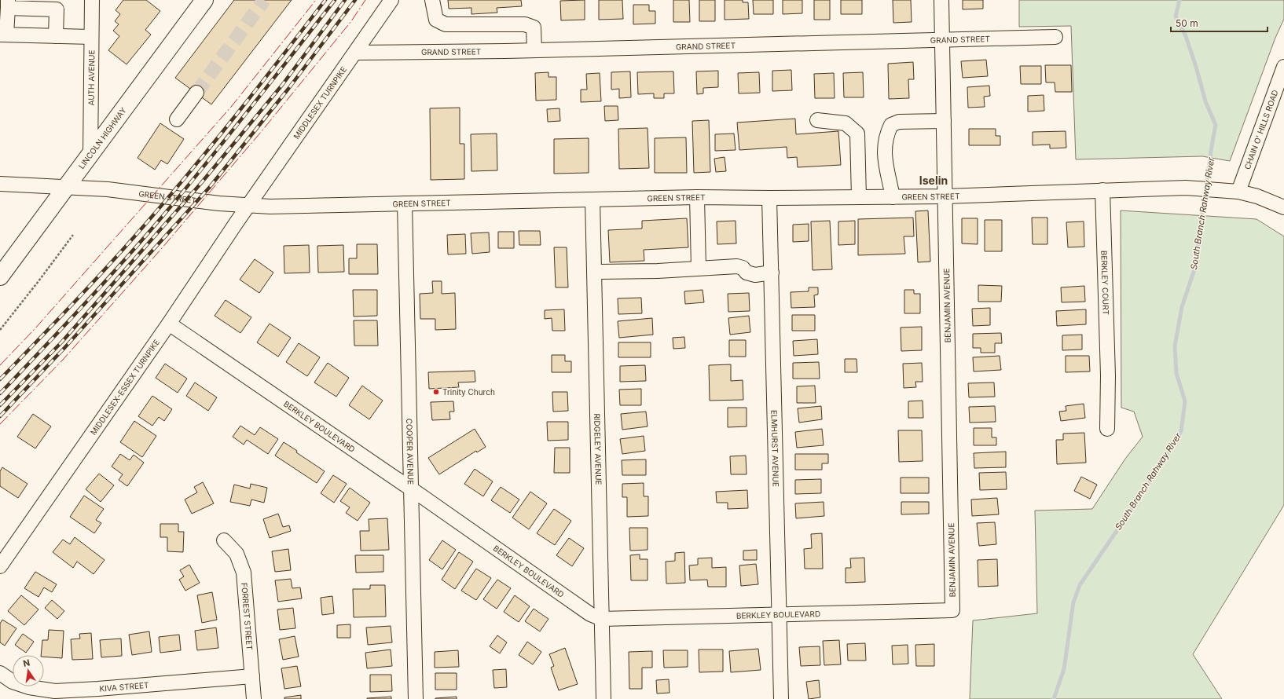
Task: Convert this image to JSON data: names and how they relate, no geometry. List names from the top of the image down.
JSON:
{
  "streets": {
    "main road": ["LINCOLN HIGHWAY"],
    "street": [
      "GRAND STREET",
      "AUTH AVENUE",
      "MIDDLESEX TURNPIKE",
      "CHAIN O' HILLS ROAD",
      "GREEN STREET",
      "BERKLEY COURT",
      "BENJAMIN AVENUE",
      "MIDDLESEX-ESSEX TURNPIKE",
      "BERKLEY BOULEVARD",
      "ELMHURST AVENUE",
      "RIDGELEY AVENUE",
      "COOPER AVENUE",
      "FORREST STREET",
      "KIVA STREET"
    ]
  },
  "crossings": [
    ["GRAND STREET", "MIDDLESEX TURNPIKE"],
    ["GRAND STREET", "BENJAMIN AVENUE"],
    ["AUTH AVENUE", "LINCOLN HIGHWAY"],
    ["MIDDLESEX TURNPIKE", "GREEN STREET"],
    ["MIDDLESEX TURNPIKE", "MIDDLESEX-ESSEX TURNPIKE"],
    ["CHAIN O' HILLS ROAD", "GREEN STREET"],
    ["LINCOLN HIGHWAY", "GREEN STREET"],
    ["GREEN STREET", "BERKLEY COURT"],
    ["GREEN STREET", "BENJAMIN AVENUE"],
    ["GREEN STREET", "MIDDLESEX-ESSEX TURNPIKE"],
    ["GREEN STREET", "ELMHURST AVENUE"],
    ["GREEN STREET", "RIDGELEY AVENUE"],
    ["GREEN STREET", "COOPER AVENUE"],
    ["BENJAMIN AVENUE", "BERKLEY BOULEVARD"],
    ["MIDDLESEX-ESSEX TURNPIKE", "BERKLEY BOULEVARD"],
    ["BERKLEY BOULEVARD", "ELMHURST AVENUE"],
    ["BERKLEY BOULEVARD", "RIDGELEY AVENUE"],
    ["BERKLEY BOULEVARD", "COOPER AVENUE"],
    ["FORREST STREET", "KIVA STREET"]
  ],
  "districts": ["Iselin"],
  "water": ["South Branch Rahway River"],
  "places": ["Trinity Church"],
  "scale_bar": "50 m",
  "north": "top"
}
